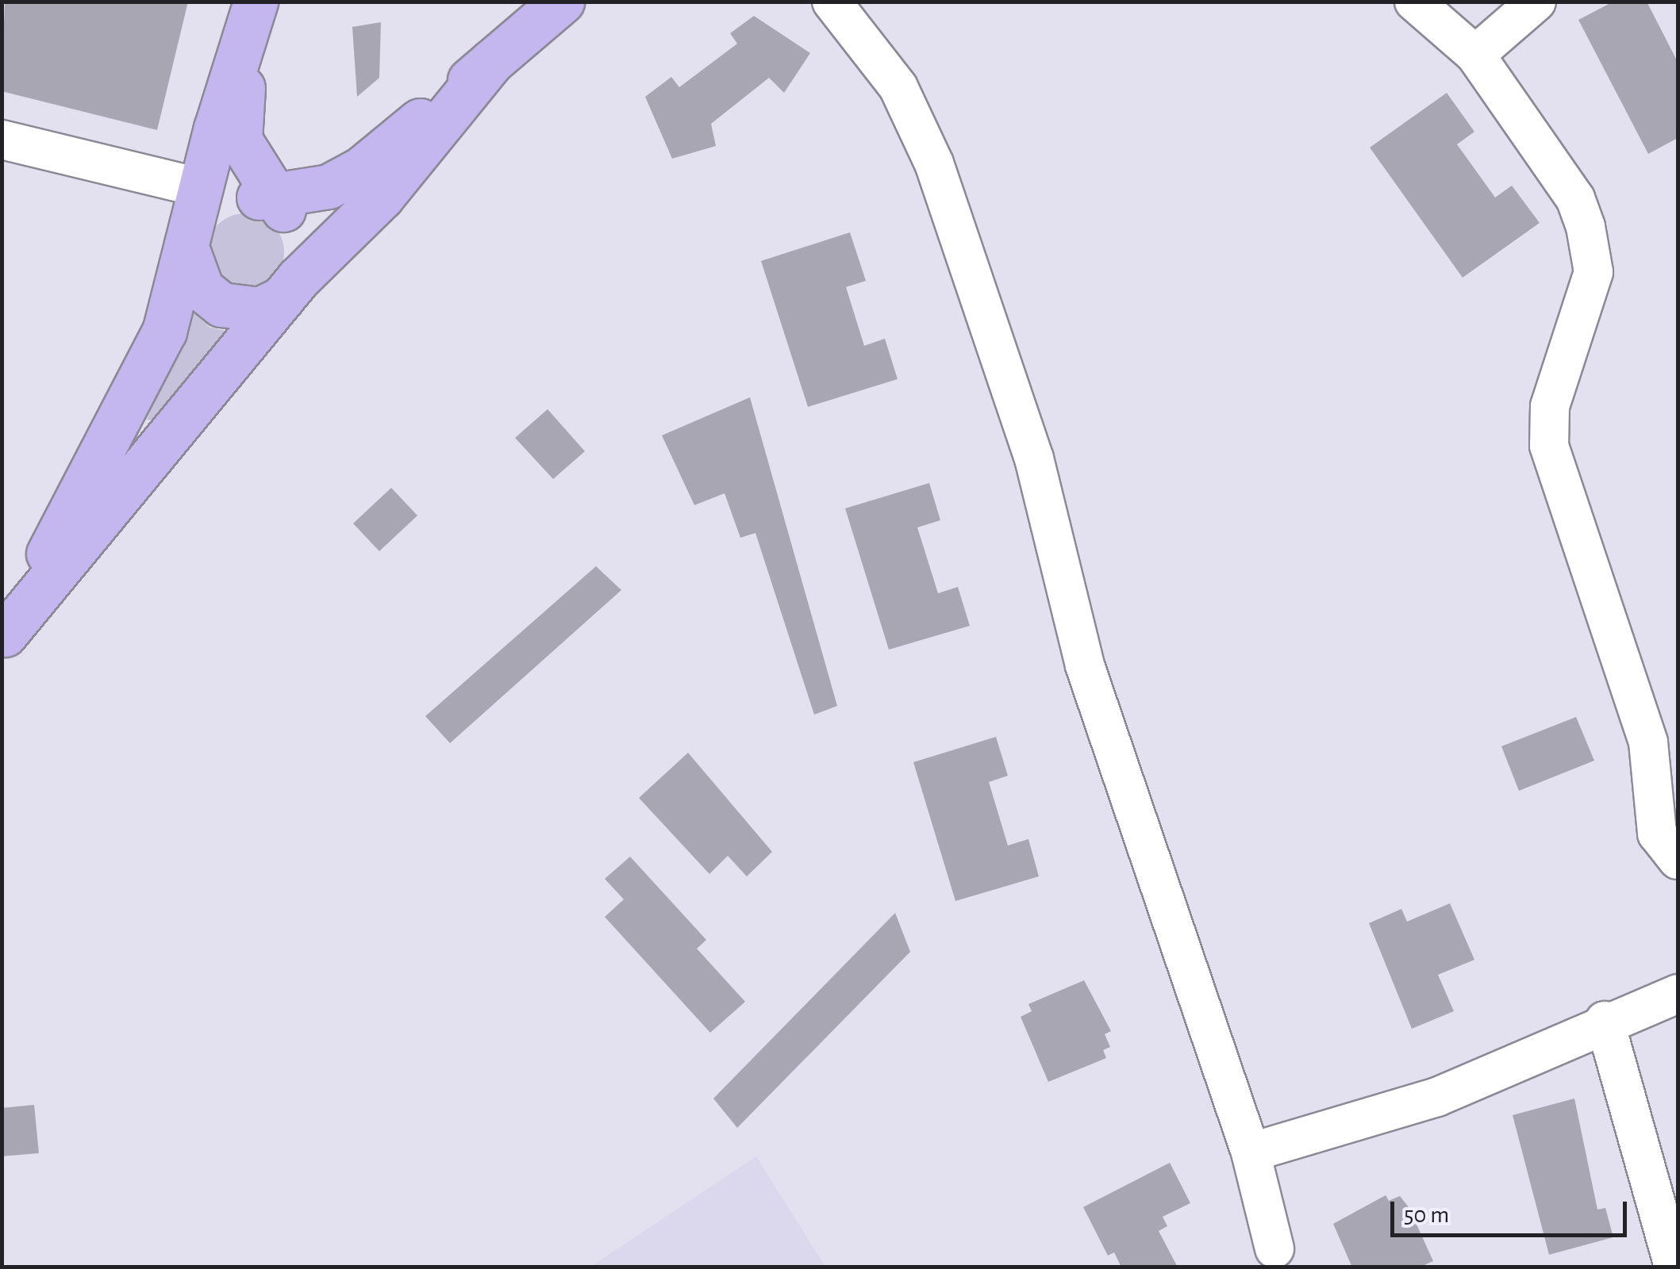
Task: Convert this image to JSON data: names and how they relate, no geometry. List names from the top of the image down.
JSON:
{
  "scale_bar": "50 m"
}
